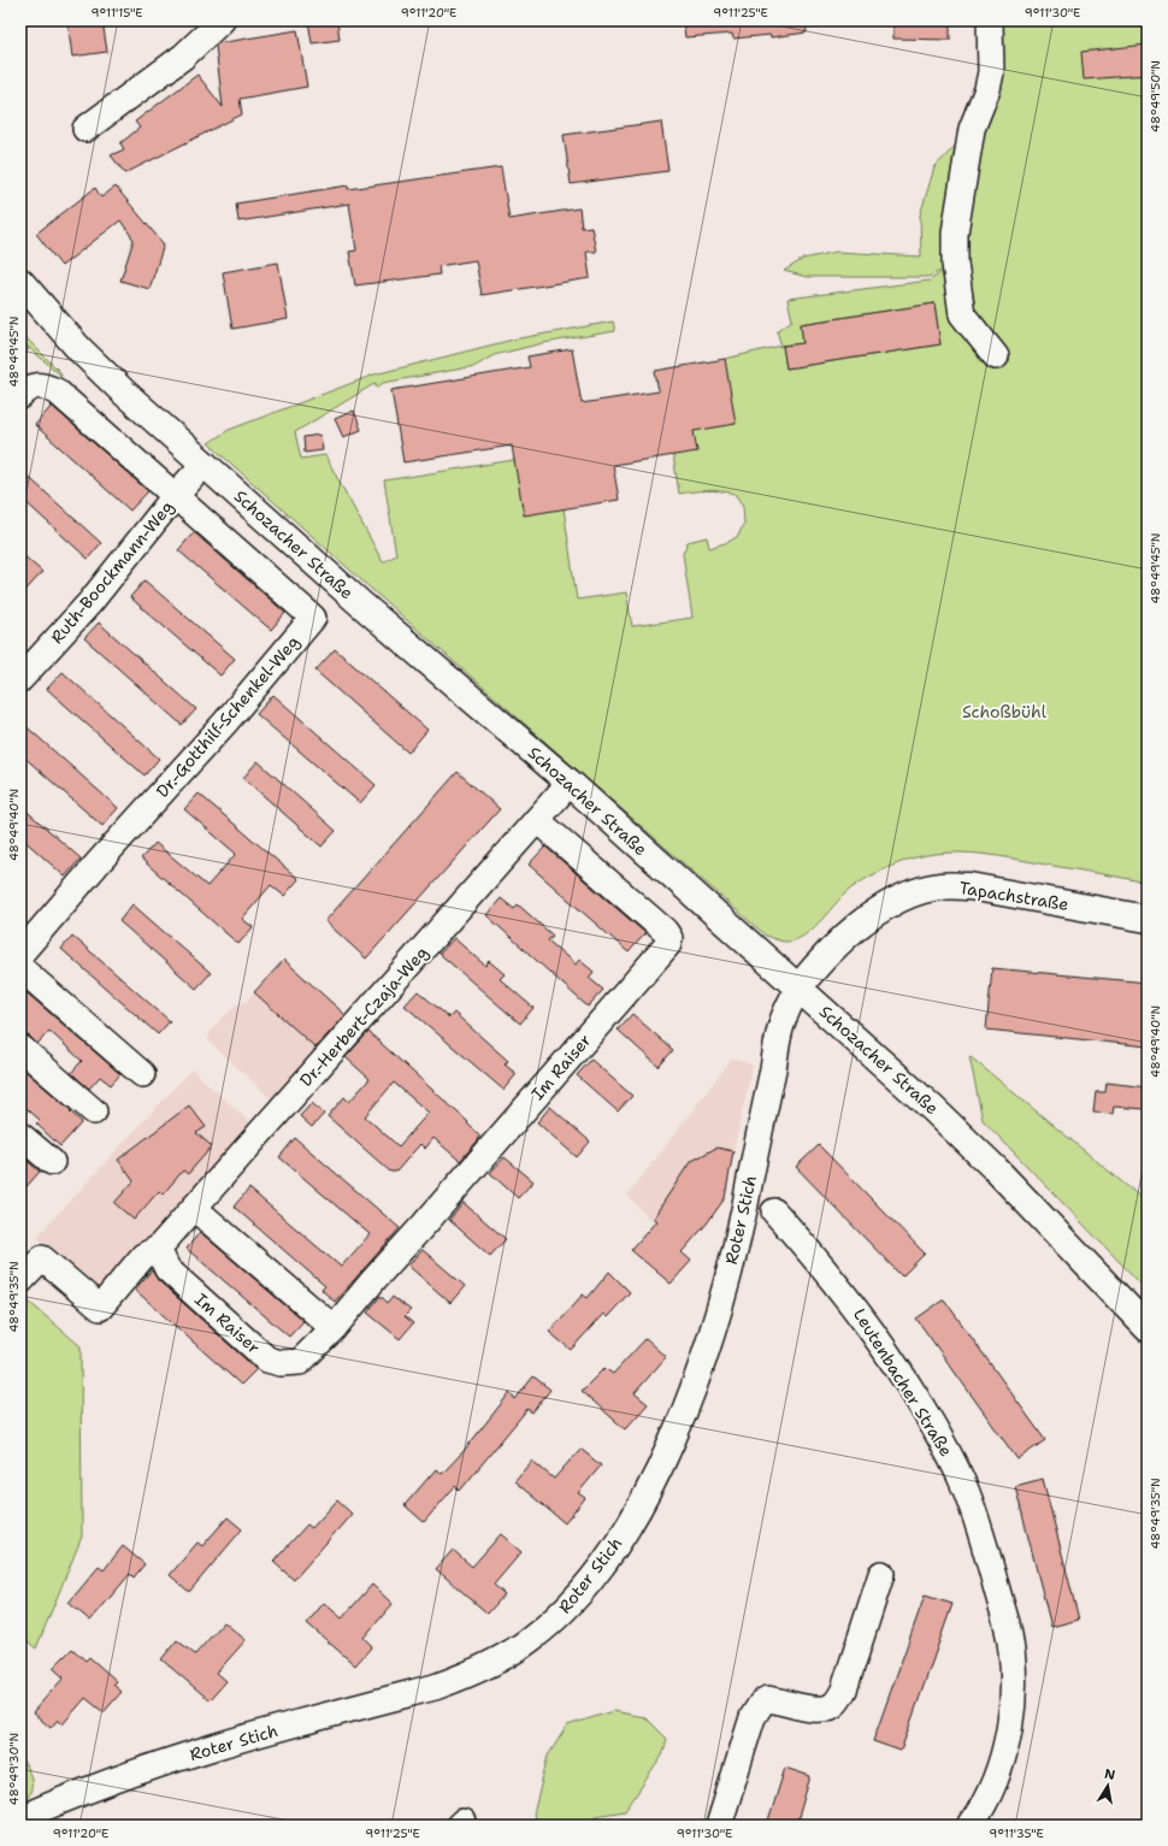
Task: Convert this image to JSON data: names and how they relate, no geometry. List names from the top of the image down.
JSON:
{
  "streets": {
    "main road": ["Schozacher Straße", "Tapachstraße"],
    "street": [
      "Ruth-Boockmann-Weg",
      "Dr.-Gotthilf-Schenkel-Weg",
      "Dr.-Herbert-Czaja-Weg",
      "Im Raiser",
      "Roter Stich",
      "Leutenbacher Straße"
    ]
  },
  "crossings": [
    ["Schozacher Straße", "Ruth-Boockmann-Weg"],
    ["Schozacher Straße", "Tapachstraße"],
    ["Schozacher Straße", "Dr.-Herbert-Czaja-Weg"],
    ["Schozacher Straße", "Roter Stich"],
    ["Ruth-Boockmann-Weg", "Dr.-Gotthilf-Schenkel-Weg"],
    ["Tapachstraße", "Roter Stich"],
    ["Dr.-Herbert-Czaja-Weg", "Im Raiser"]
  ],
  "parks": ["Schoßbühl"],
  "north": "top",
  "coordinates": [
    "9°11'15\"E",
    "9°11'20\"E",
    "9°11'25\"E",
    "9°11'30\"E",
    "48°49'50\"N",
    "48°49'45\"N",
    "48°49'40\"N",
    "48°49'35\"N",
    "48°49'30\"N",
    "9°11'35\"E"
  ]
}
